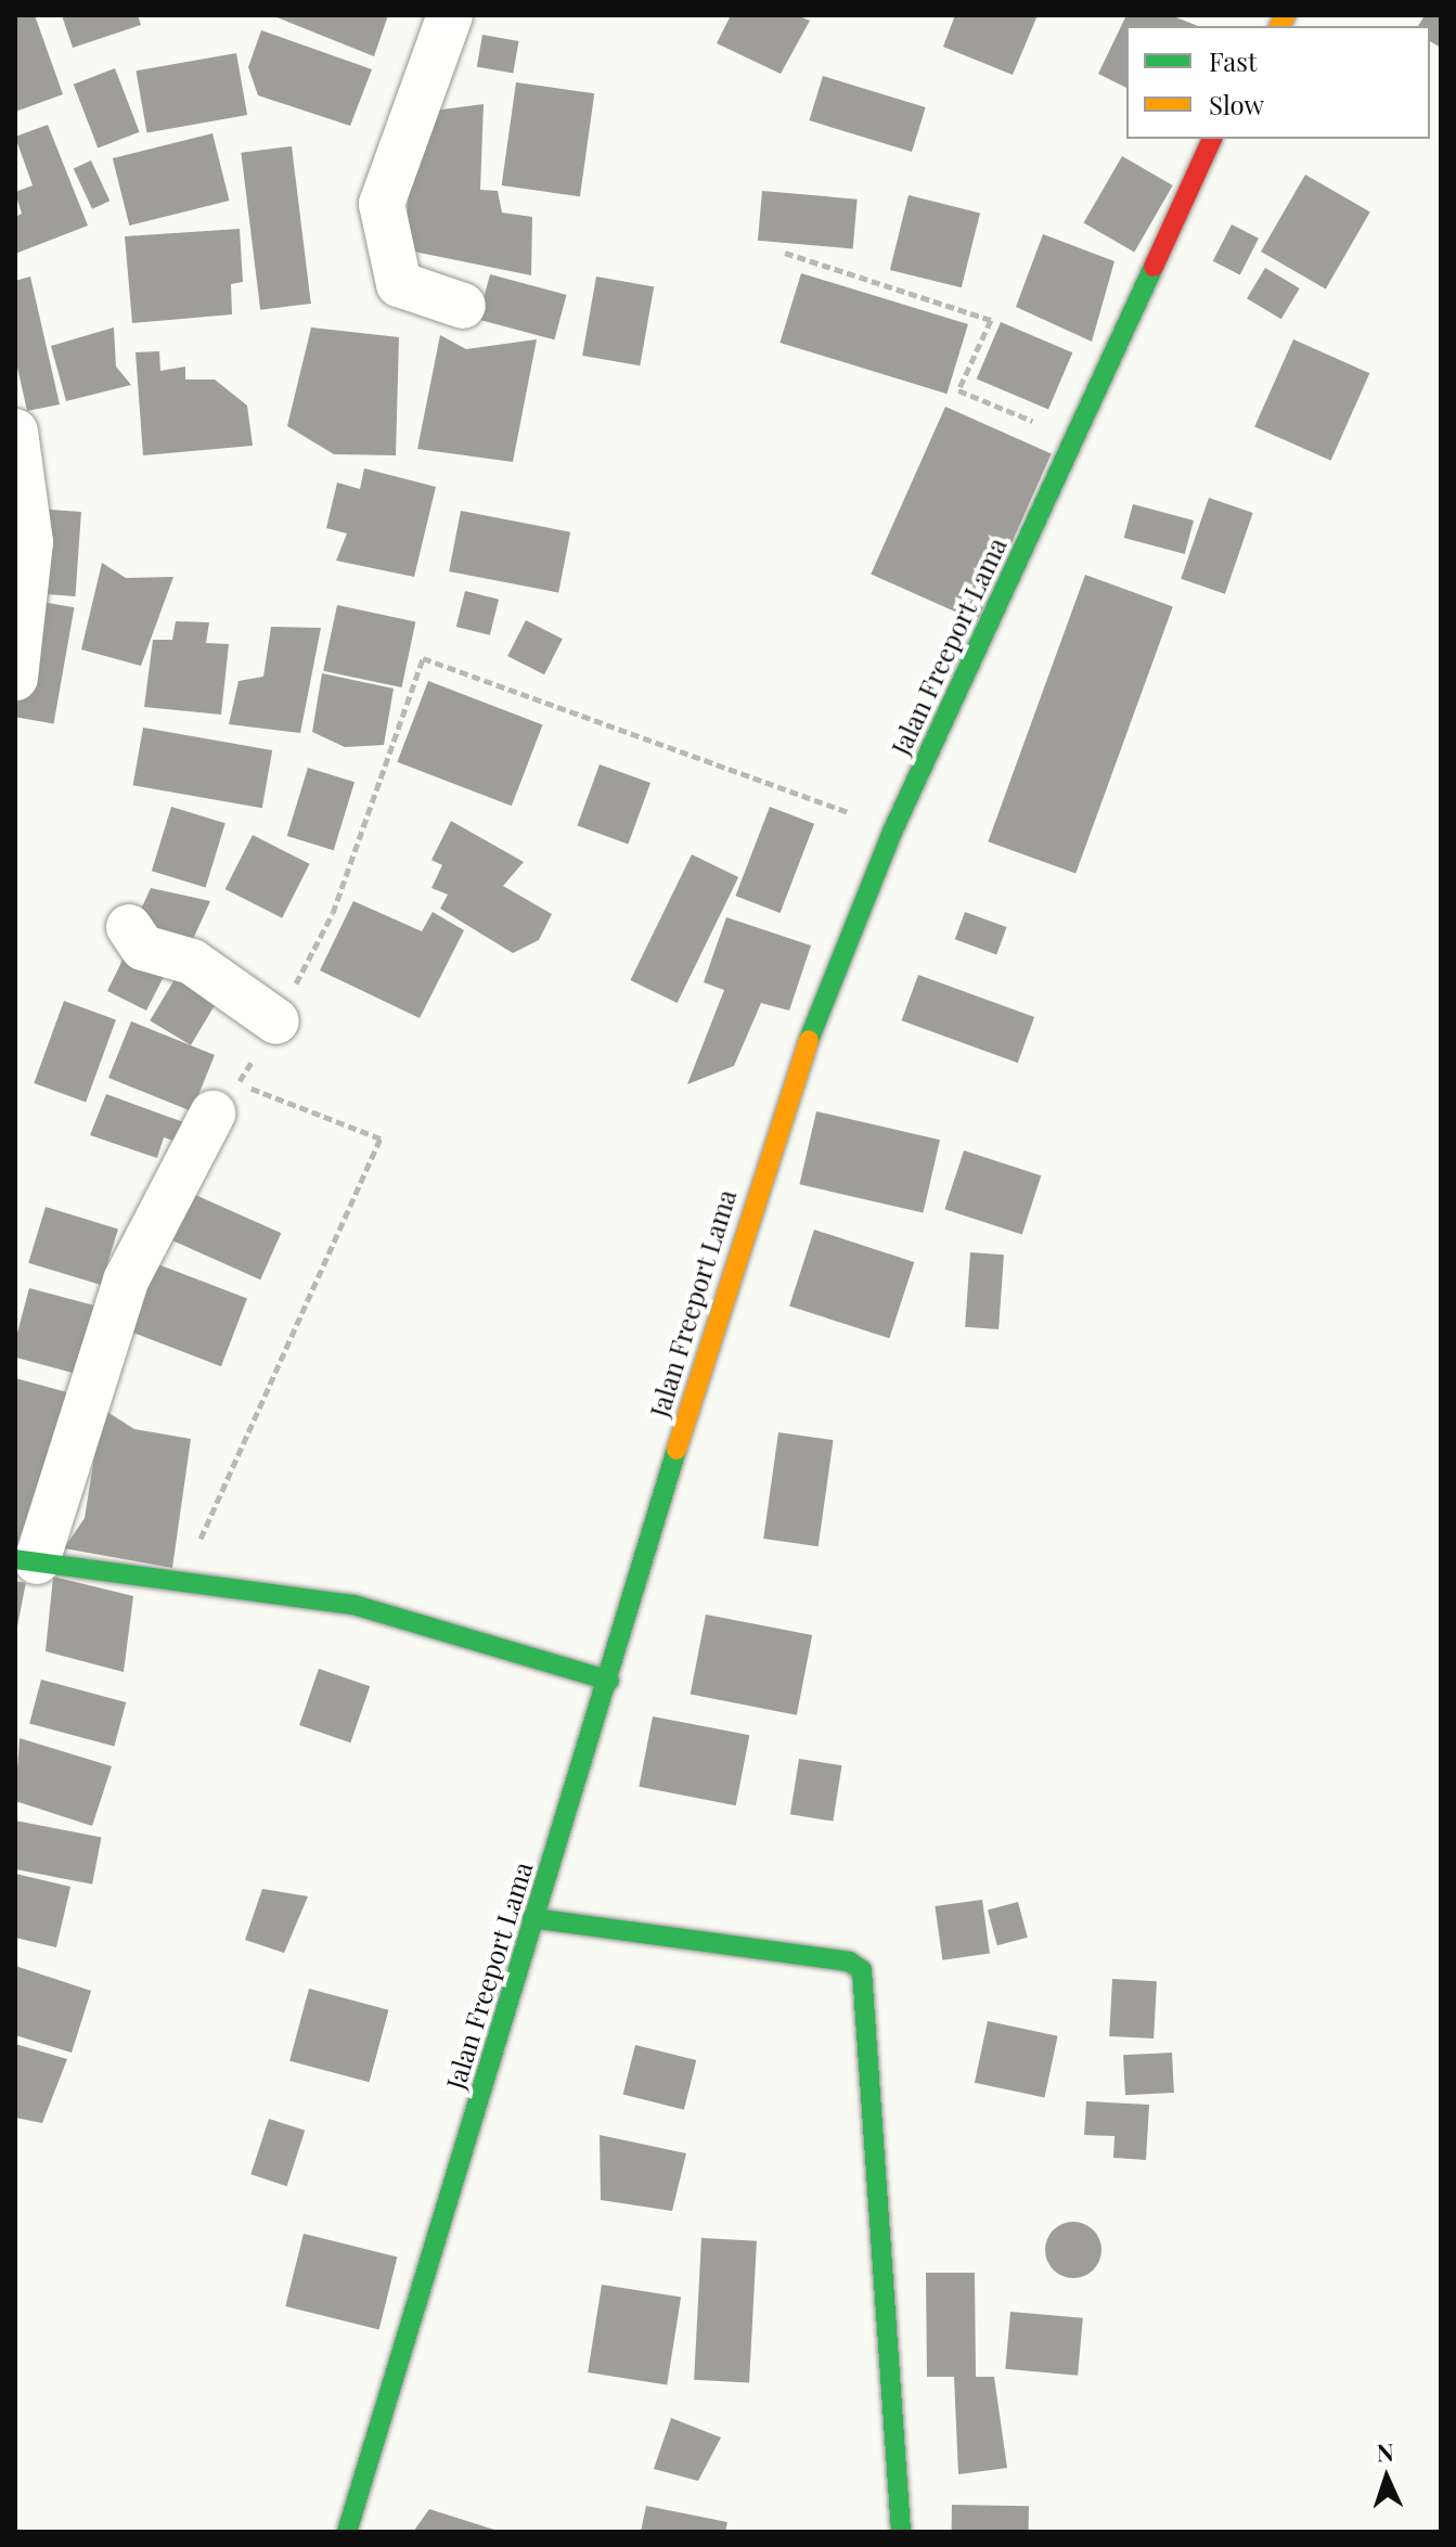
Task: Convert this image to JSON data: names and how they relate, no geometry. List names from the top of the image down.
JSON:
{
  "streets": {
    "street": ["Jalan Freeport Lama"]
  },
  "legend": ["Fast", "Slow"],
  "north": "top"
}
